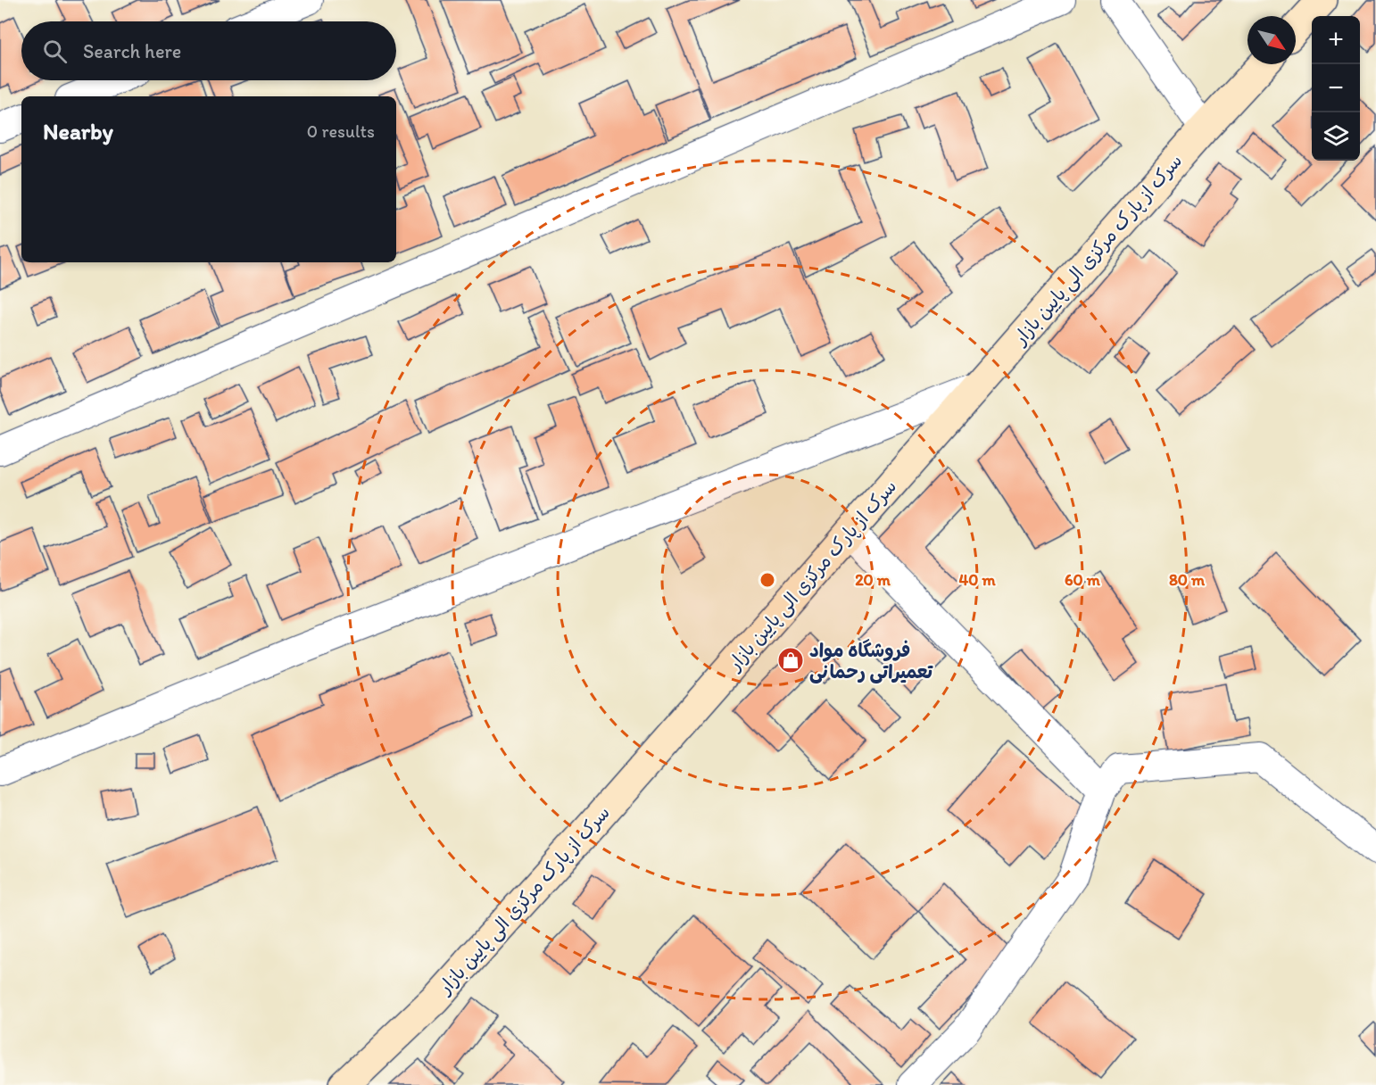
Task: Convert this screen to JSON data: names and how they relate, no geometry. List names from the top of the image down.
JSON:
{
  "streets": {
    "main road": ["سرک از پارک مرکزی الی پایین بازار"]
  },
  "places": {
    "shop": ["فروشگاه مواد تعمیراتی رحمانی"]
  },
  "north": "bottom right",
  "page": {
    "map_buttons": ["+", "−"],
    "search": "Search here",
    "heading": ["Nearby", "0 results"]
  },
  "rings": [
    "20 m",
    "40 m",
    "60 m",
    "80 m"
  ]
}
